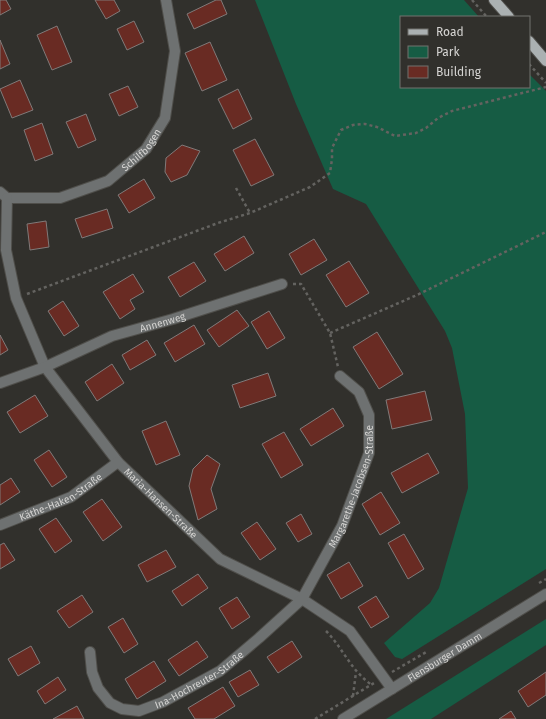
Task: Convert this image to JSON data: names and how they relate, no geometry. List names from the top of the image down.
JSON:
{
  "streets": {
    "street": [
      "Schilfbogen",
      "Annenweg",
      "Margarethe-Jacobsen-Straße",
      "Käthe-Haken-Straße",
      "Maria-Hansen-Straße",
      "Flensburger Damm",
      "Ina-Hochreuter-Straße"
    ]
  },
  "crossings": [
    ["Schilfbogen", "Maria-Hansen-Straße"],
    ["Annenweg", "Maria-Hansen-Straße"],
    ["Margarethe-Jacobsen-Straße", "Maria-Hansen-Straße"],
    ["Margarethe-Jacobsen-Straße", "Ina-Hochreuter-Straße"],
    ["Käthe-Haken-Straße", "Maria-Hansen-Straße"],
    ["Maria-Hansen-Straße", "Flensburger Damm"],
    ["Maria-Hansen-Straße", "Ina-Hochreuter-Straße"]
  ],
  "legend": ["Road", "Park", "Building"]
}
